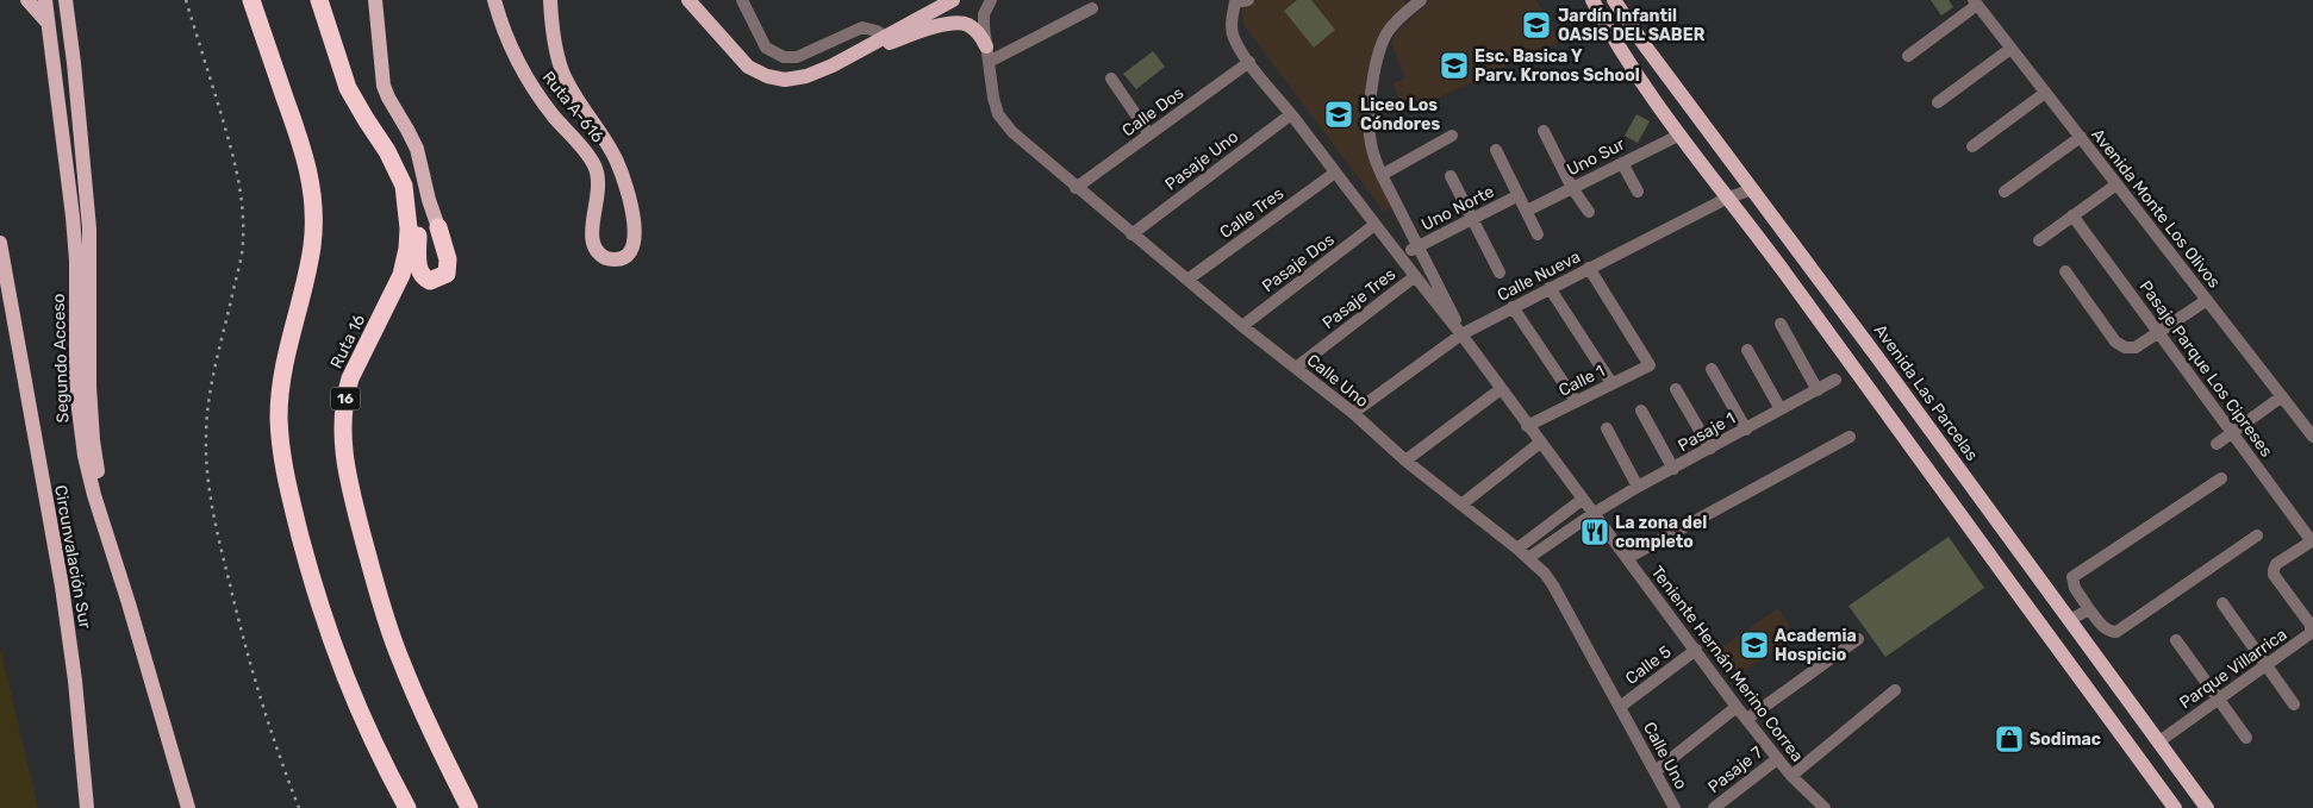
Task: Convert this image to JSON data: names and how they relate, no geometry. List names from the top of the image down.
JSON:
{
  "streets": {
    "highway": ["Ruta 16", "16"],
    "main road": [
      "Ruta A-616",
      "Segundo Acceso",
      "Avenida Las Parcelas",
      "Circunvalación Sur"
    ],
    "street": [
      "Calle Dos",
      "Uno Sur",
      "Pasaje Uno",
      "Uno Norte",
      "Avenida Monte Los Olivos",
      "Calle Tres",
      "Pasaje Dos",
      "Calle Nueva",
      "Pasaje Tres",
      "Pasaje Parque Los Cipreses",
      "Calle Uno",
      "Calle 1",
      "Pasaje 1",
      "Teniente Hernán Merino Correa",
      "Calle 5",
      "Parque Villarrica",
      "Pasaje 7"
    ]
  },
  "crossings": [
    ["Calle Dos", "Calle Uno"],
    ["Calle Dos", "Teniente Hernán Merino Correa"],
    ["Pasaje Uno", "Calle Uno"],
    ["Pasaje Uno", "Teniente Hernán Merino Correa"],
    ["Uno Norte", "Teniente Hernán Merino Correa"],
    ["Calle Tres", "Calle Uno"],
    ["Calle Tres", "Teniente Hernán Merino Correa"],
    ["Pasaje Dos", "Calle Uno"],
    ["Pasaje Dos", "Teniente Hernán Merino Correa"],
    ["Calle Nueva", "Calle Uno"],
    ["Calle Nueva", "Calle 1"],
    ["Calle Nueva", "Avenida Las Parcelas"],
    ["Calle Nueva", "Teniente Hernán Merino Correa"],
    ["Pasaje Tres", "Calle Uno"],
    ["Pasaje Tres", "Teniente Hernán Merino Correa"],
    ["Pasaje Parque Los Cipreses", "Parque Villarrica"],
    ["Calle Uno", "Pasaje 1"],
    ["Calle Uno", "Calle 5"],
    ["Calle 1", "Teniente Hernán Merino Correa"],
    ["Avenida Las Parcelas", "Parque Villarrica"],
    ["Pasaje 1", "Teniente Hernán Merino Correa"],
    ["Teniente Hernán Merino Correa", "Calle 5"],
    ["Teniente Hernán Merino Correa", "Pasaje 7"]
  ],
  "places": {
    "school or university": [
      "Jardín Infantil OASIS DEL SABER",
      "Esc. Basica Y Parv. Kronos School",
      "Liceo Los Cóndores",
      "Academia Hospicio"
    ],
    "restaurant": ["La zona del completo"],
    "shop": ["Sodimac"]
  }
}
